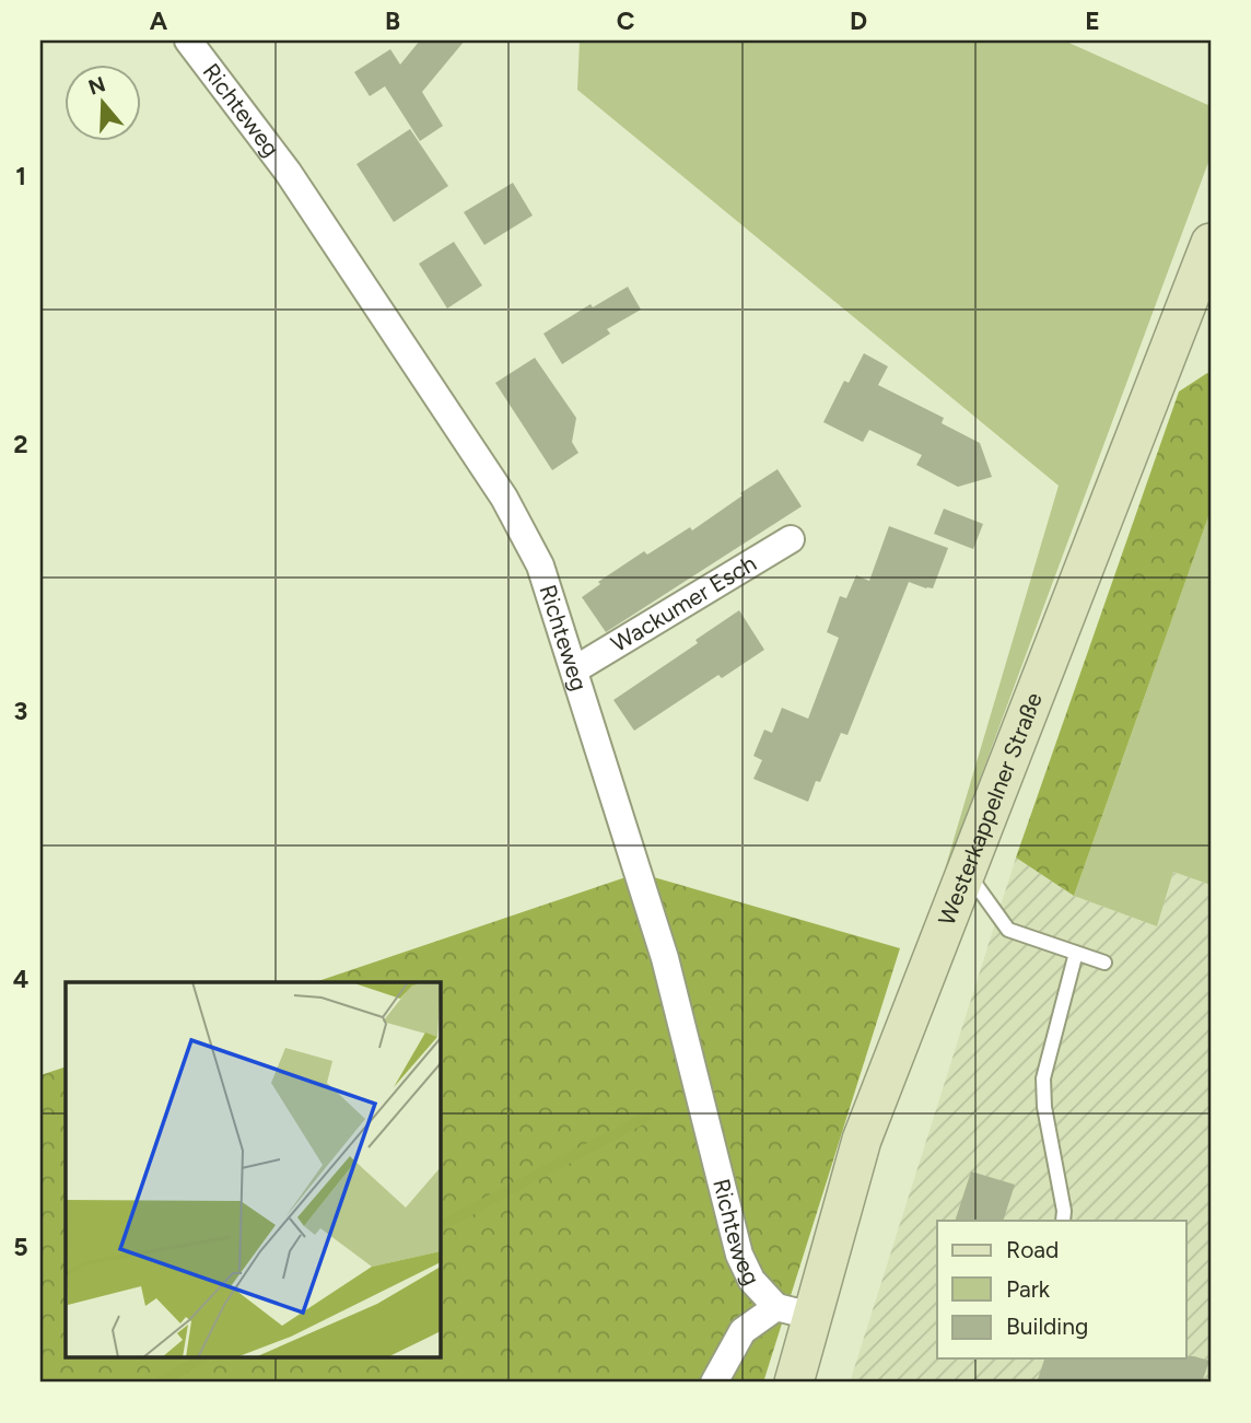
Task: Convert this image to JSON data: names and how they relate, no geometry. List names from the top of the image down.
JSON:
{
  "streets": {
    "main road": ["Westerkappelner Straße"],
    "street": ["Richteweg", "Wackumer Esch"]
  },
  "crossings": [
    ["Richteweg", "Wackumer Esch"],
    ["Richteweg", "Westerkappelner Straße"]
  ],
  "legend": ["Road", "Park", "Building"],
  "north": "top",
  "grid": {
    "columns": [
      "A",
      "B",
      "C",
      "D",
      "E"
    ],
    "rows": [
      "1",
      "2",
      "3",
      "4",
      "5"
    ]
  }
}
